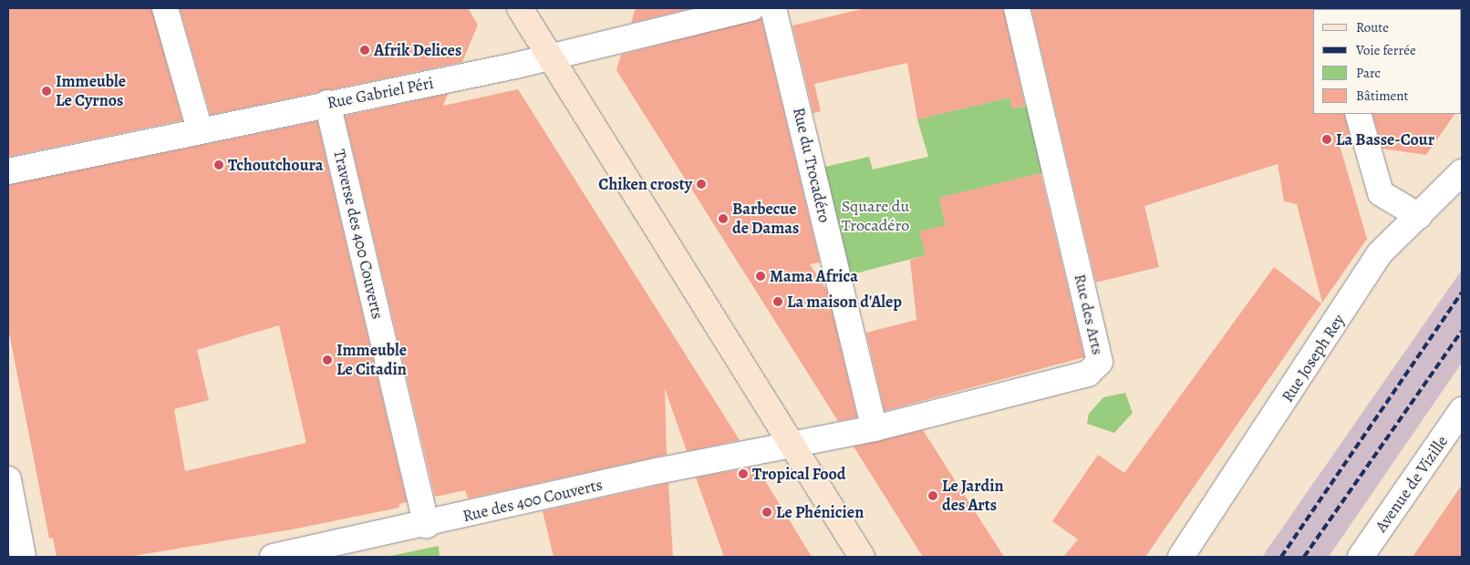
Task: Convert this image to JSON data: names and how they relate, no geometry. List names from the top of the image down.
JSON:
{
  "streets": {
    "street": [
      "Rue Gabriel Péri",
      "Rue du Trocadéro",
      "Traverse des 400 Couverts",
      "Rue des Arts",
      "Rue Joseph Rey",
      "Avenue de Vizille",
      "Rue des 400 Couverts"
    ]
  },
  "crossings": [
    ["Rue Gabriel Péri", "Traverse des 400 Couverts"],
    ["Rue du Trocadéro", "Rue des Arts"],
    ["Traverse des 400 Couverts", "Rue des 400 Couverts"],
    ["Rue des Arts", "Rue des 400 Couverts"]
  ],
  "parks": ["Square du Trocadéro"],
  "places": [
    "Afrik Delices",
    "Immeuble Le Cyrnos",
    "La Basse-Cour",
    "Tchoutchoura",
    "Chiken crosty",
    "Barbecue de Damas",
    "Mama Africa",
    "La maison d'Alep",
    "Immeuble Le Citadin",
    "Tropical Food",
    "Le Jardin des Arts",
    "Le Phénicien"
  ],
  "legend": [
    "Route",
    "Voie ferrée",
    "Parc",
    "Bâtiment"
  ]
}
